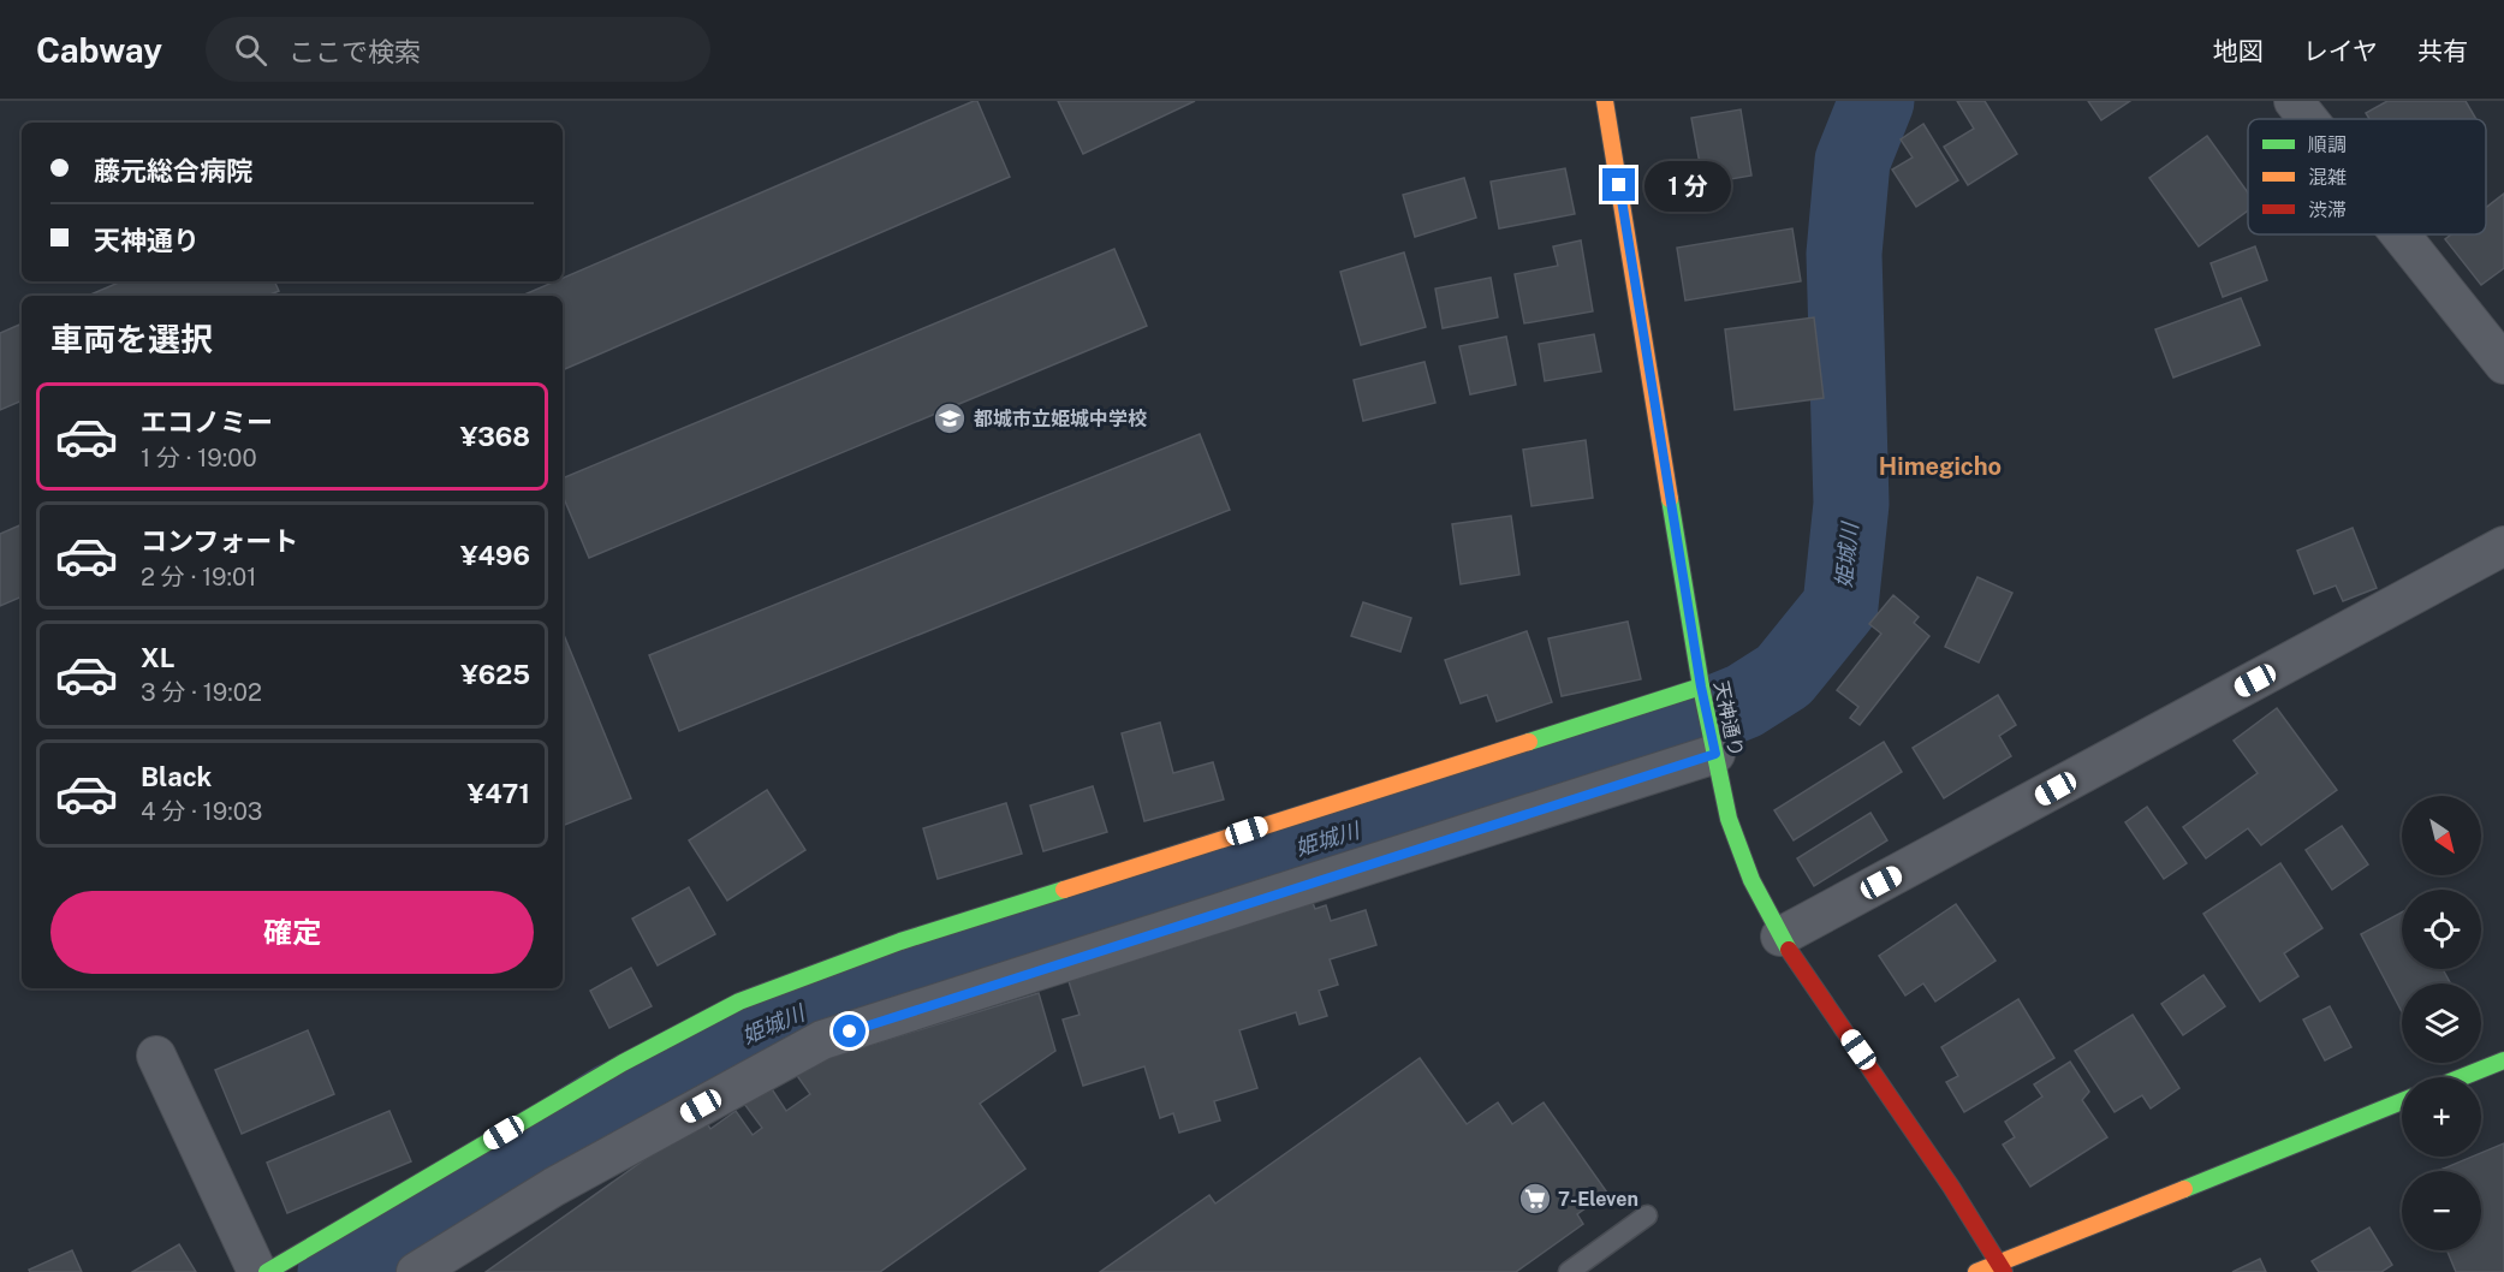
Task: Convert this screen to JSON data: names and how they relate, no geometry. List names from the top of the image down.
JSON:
{
  "streets": {
    "street": ["天神通り"]
  },
  "districts": ["Himegicho"],
  "water": ["姫城川"],
  "places": {
    "school or university": ["都城市立姫城中学校"],
    "supermarket": ["7-Eleven"]
  },
  "legend": ["順調", "混雑", "渋滞"],
  "north": "bottom right",
  "page": {
    "header": "Cabway",
    "search": "ここで検索",
    "nav": ["地図", "レイヤ", "共有"],
    "banner": ["藤元総合病院", "天神通り"],
    "bubble": "1 分",
    "heading": "車両を選択",
    "list": [
      {
        "name": "エコノミー",
        "note": "1 分 · 19:00",
        "value": "¥368"
      },
      {
        "name": "コンフォート",
        "note": "2 分 · 19:01",
        "value": "¥496"
      },
      {
        "name": "XL",
        "note": "3 分 · 19:02",
        "value": "¥625"
      },
      {
        "name": "Black",
        "note": "4 分 · 19:03",
        "value": "¥471"
      }
    ],
    "map_buttons": ["+", "−"],
    "buttons": "確定"
  }
}
